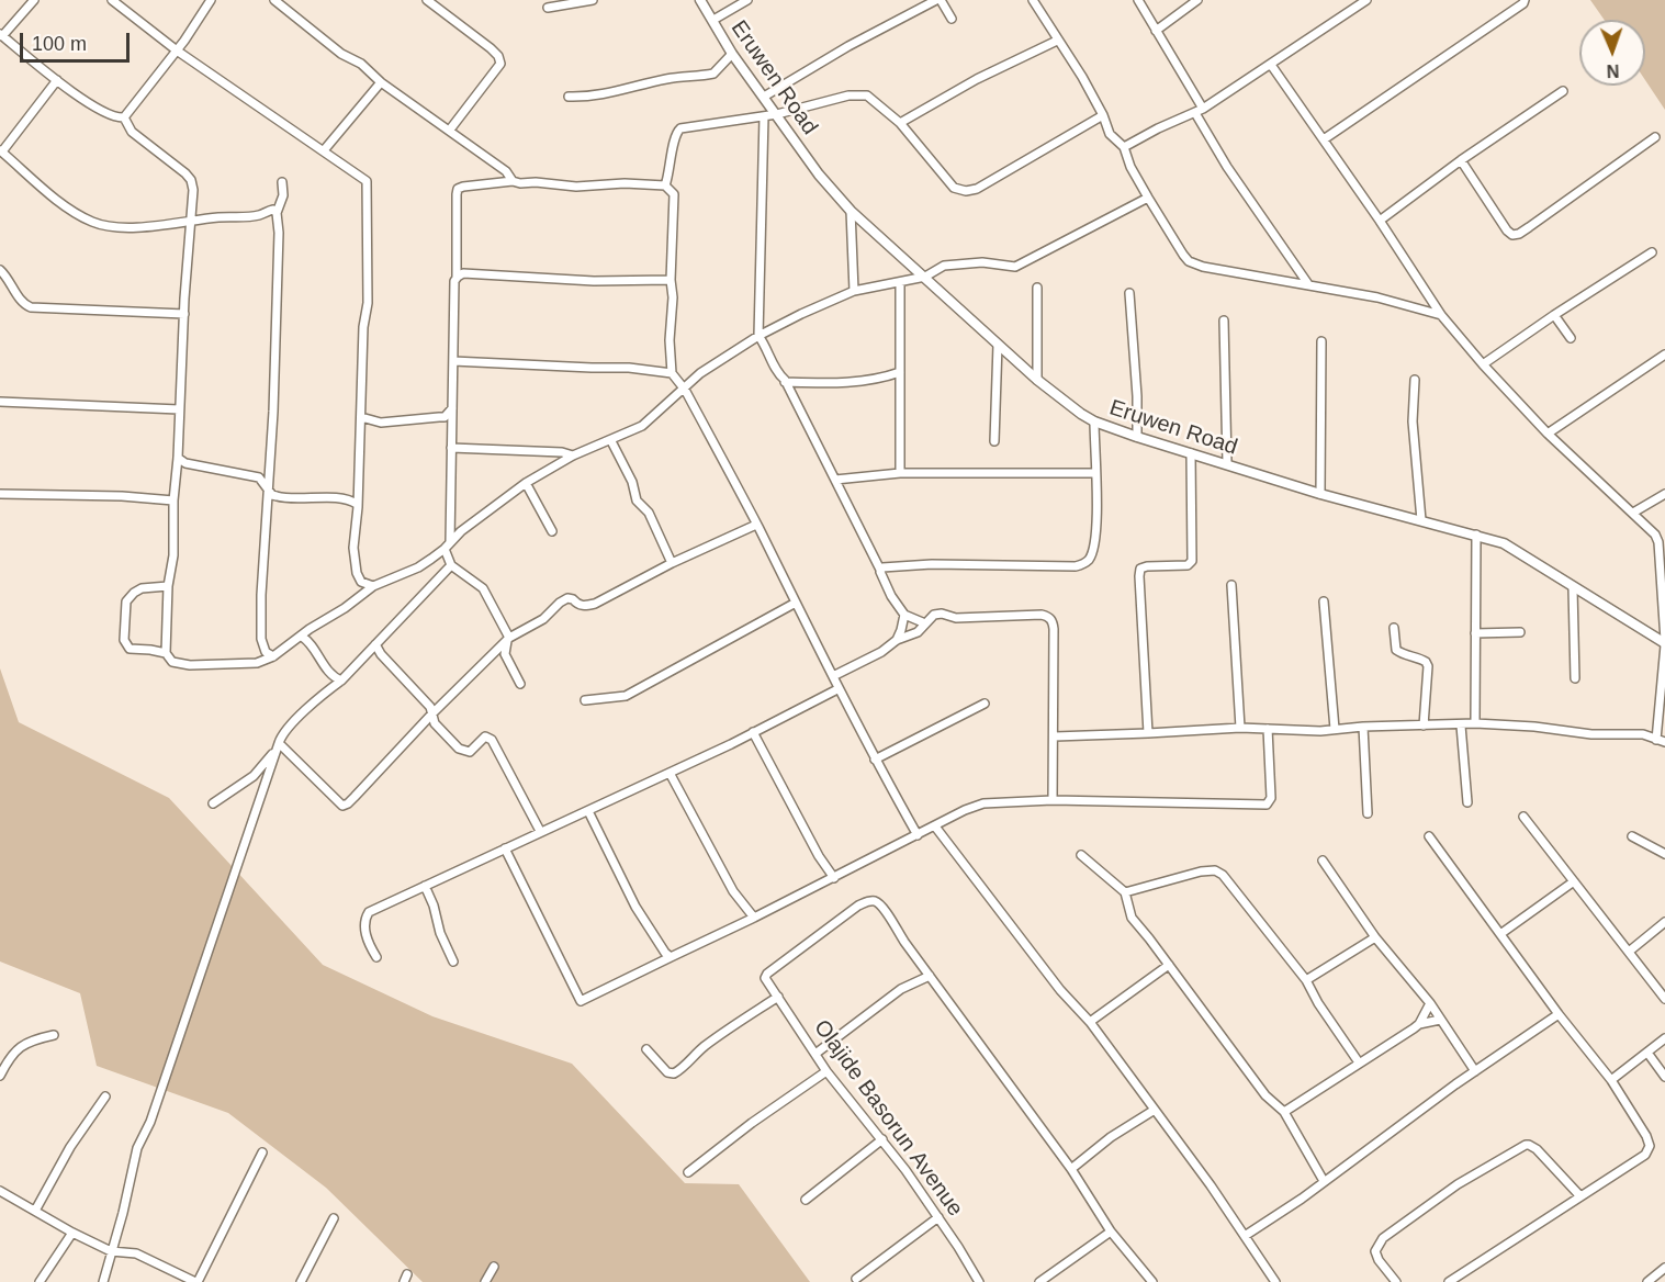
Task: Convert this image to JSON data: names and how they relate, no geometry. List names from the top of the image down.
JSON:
{
  "streets": {
    "street": ["Eruwen Road", "Olajide Basorun Avenue"]
  },
  "scale_bar": "100 m",
  "north": "bottom"
}
